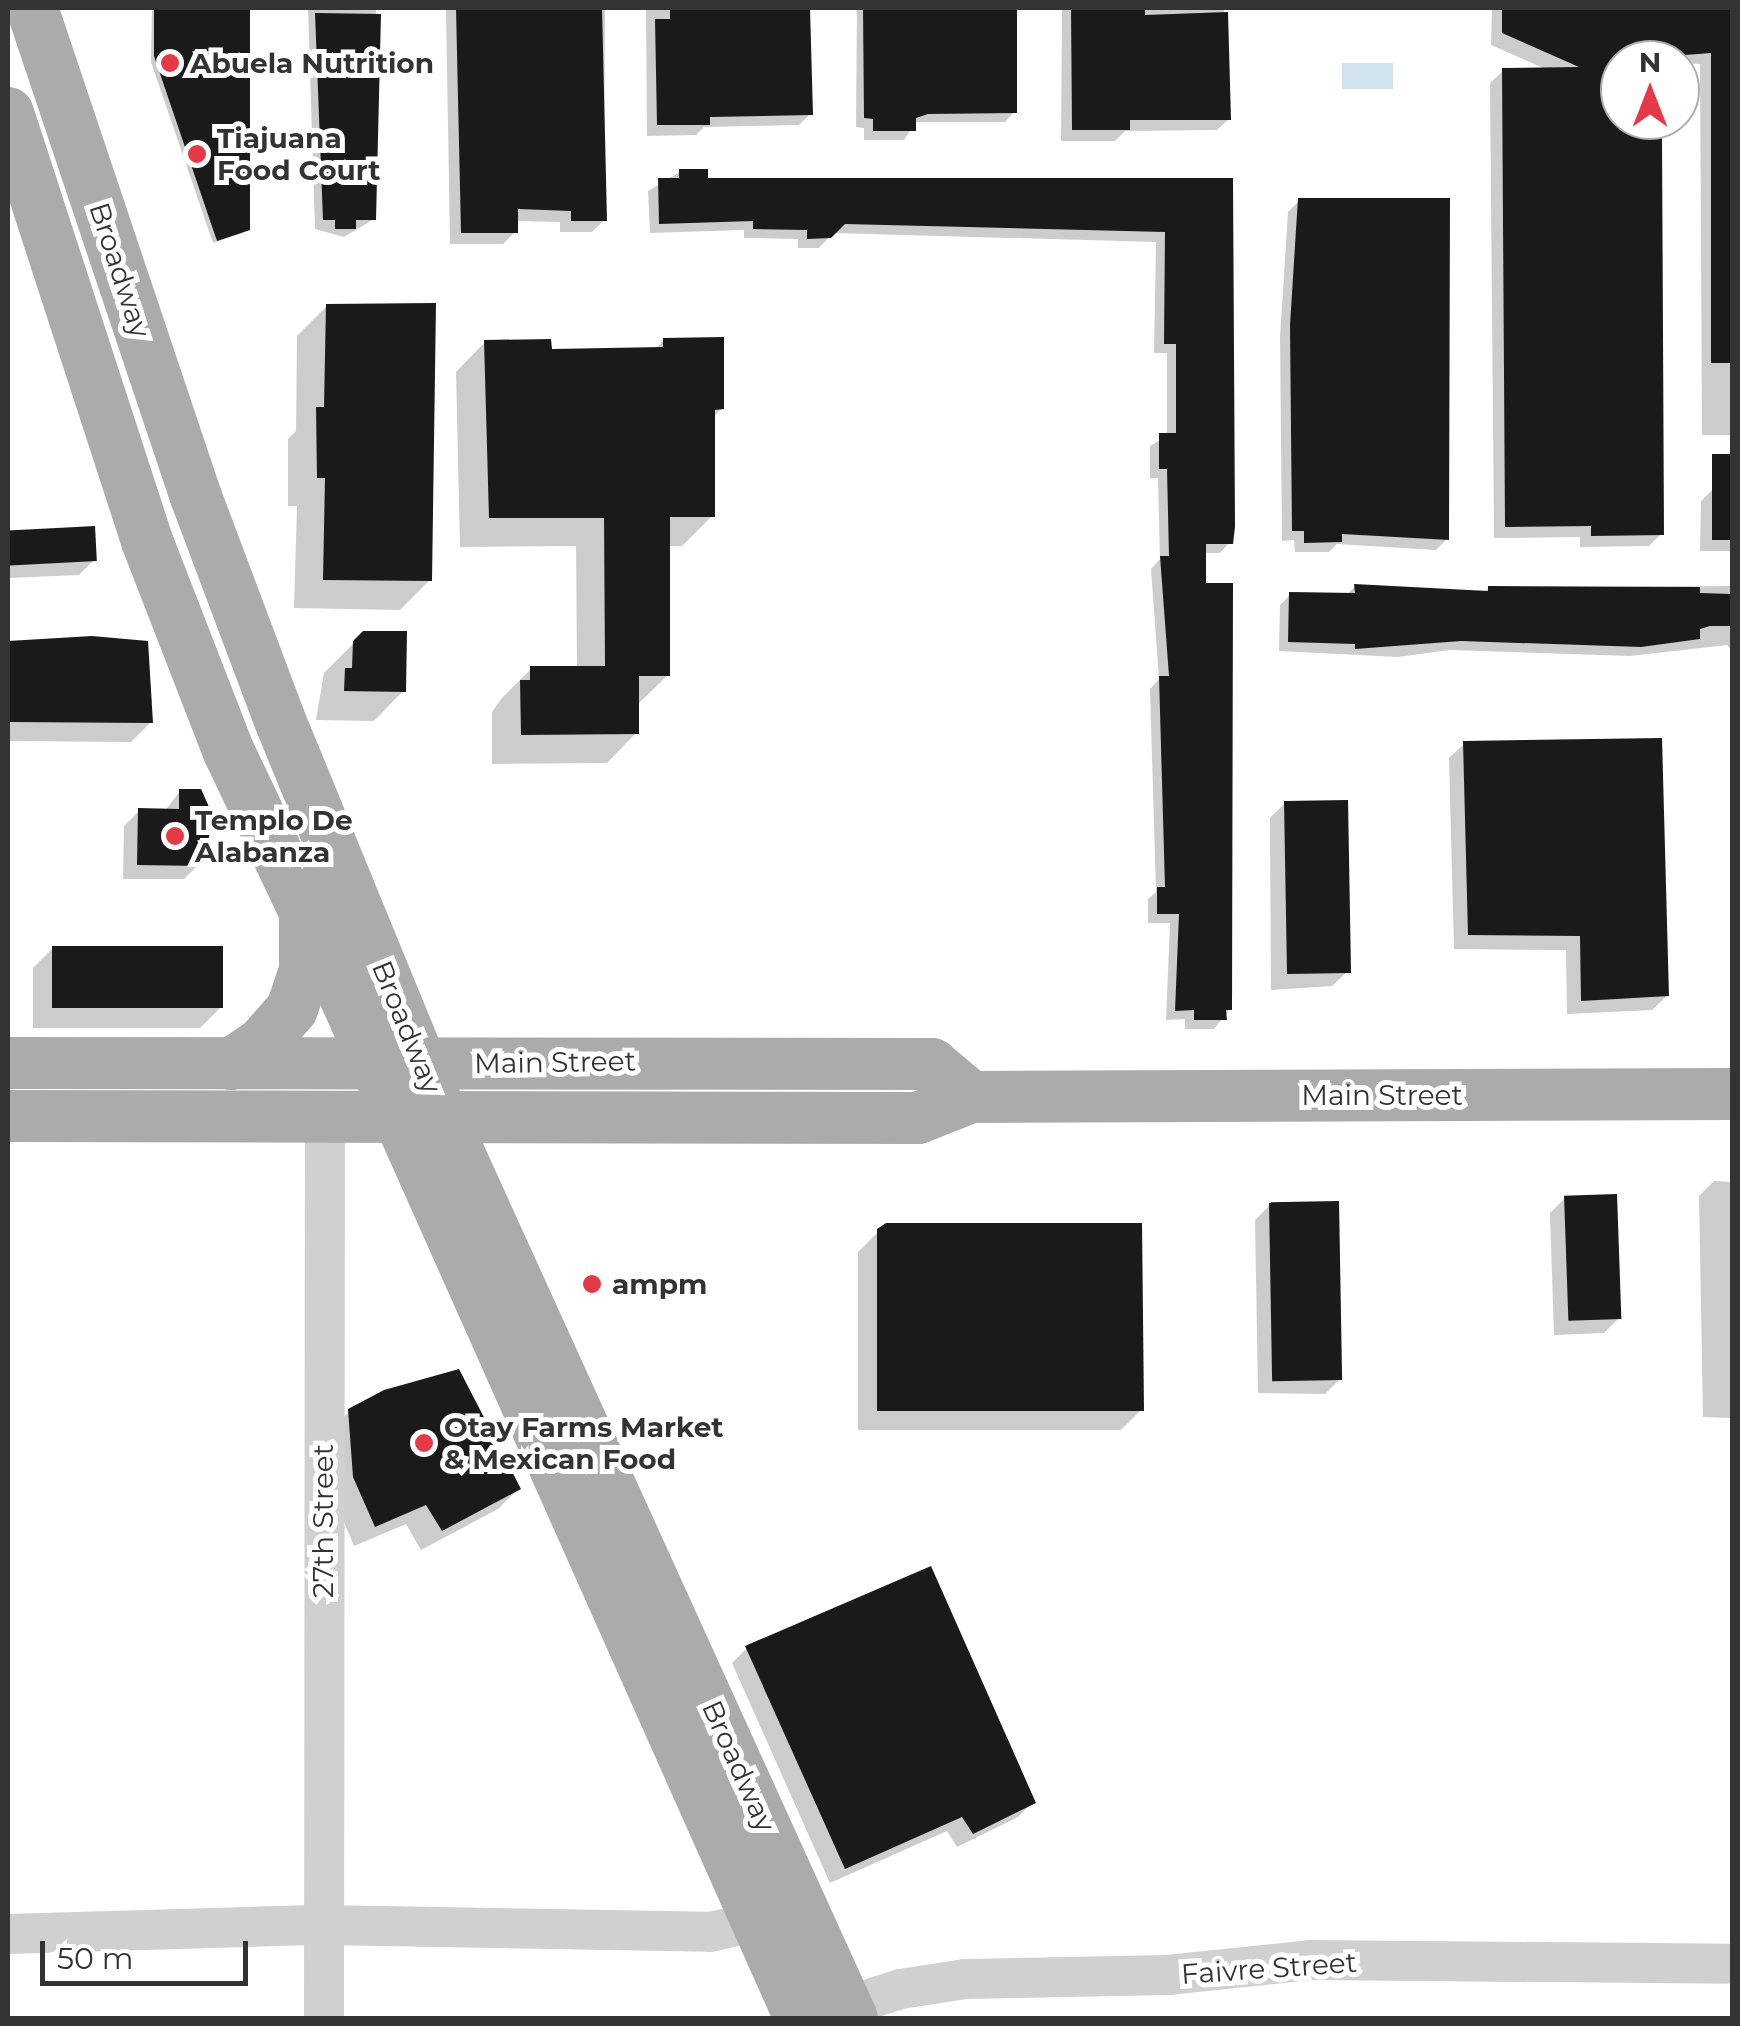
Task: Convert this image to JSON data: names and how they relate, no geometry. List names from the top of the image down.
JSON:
{
  "streets": {
    "main road": ["Broadway", "Main Street"],
    "street": ["27th Street", "Faivre Street"]
  },
  "crossings": [
    ["Broadway", "Main Street"],
    ["Broadway", "Faivre Street"],
    ["Main Street", "27th Street"]
  ],
  "places": [
    "Abuela Nutrition",
    "Tiajuana Food Court",
    "Templo De Alabanza",
    "ampm",
    "Otay Farms Market & Mexican Food"
  ],
  "scale_bar": "50 m",
  "north": "top"
}
